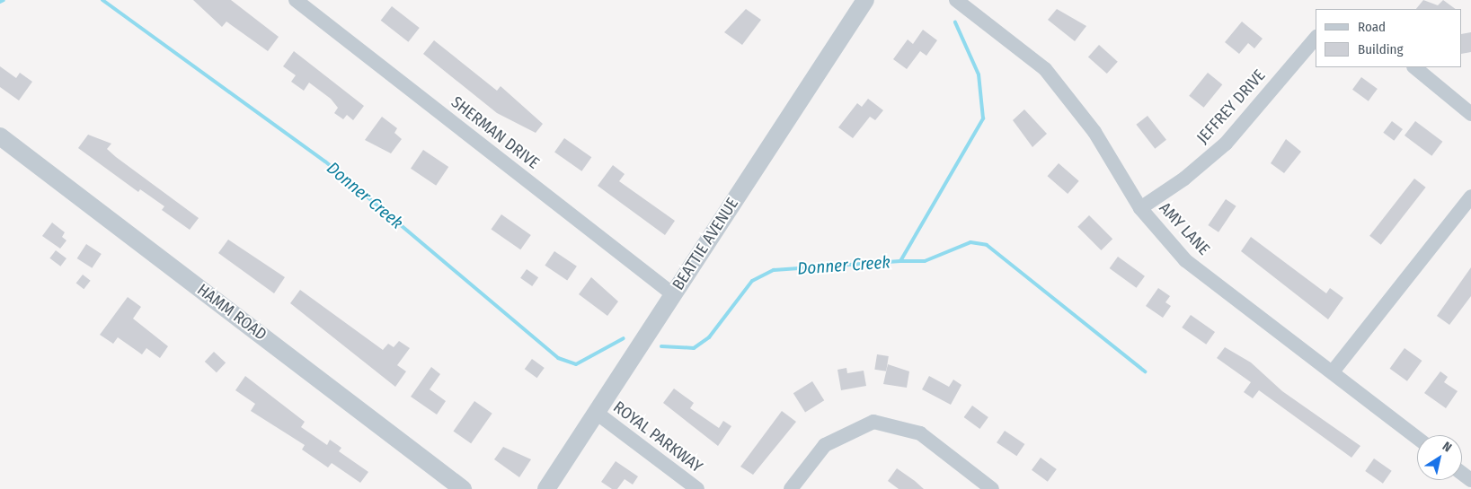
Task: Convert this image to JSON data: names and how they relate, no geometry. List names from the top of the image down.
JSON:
{
  "streets": {
    "street": [
      "JEFFREY DRIVE",
      "SHERMAN DRIVE",
      "AMY LANE",
      "BEATTIE AVENUE",
      "HAMM ROAD",
      "ROYAL PARKWAY"
    ]
  },
  "crossings": [
    ["JEFFREY DRIVE", "AMY LANE"],
    ["SHERMAN DRIVE", "BEATTIE AVENUE"],
    ["BEATTIE AVENUE", "ROYAL PARKWAY"]
  ],
  "water": ["Donner Creek"],
  "legend": ["Road", "Building"],
  "north": "top right"
}
